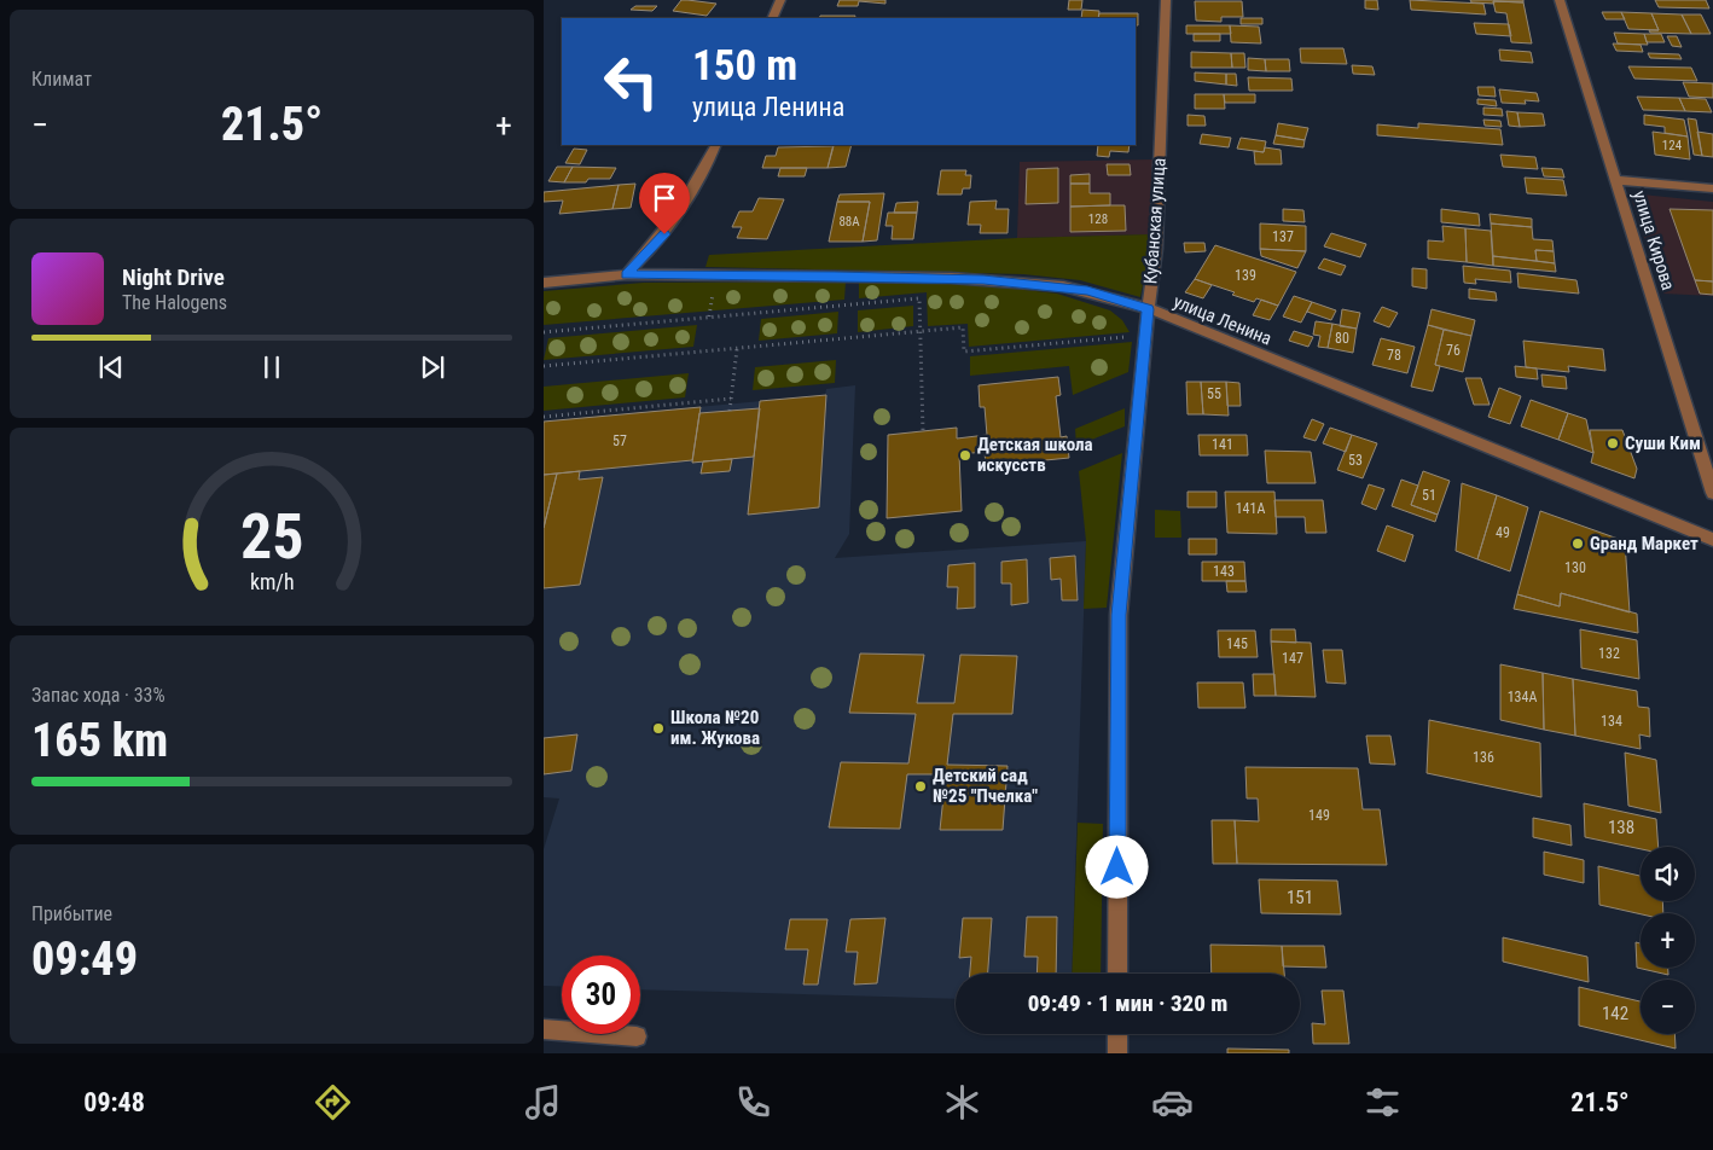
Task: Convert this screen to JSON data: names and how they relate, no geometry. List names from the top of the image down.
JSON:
{
  "streets": {
    "street": ["Кубанская улица", "улица Кирова", "улица Ленина"]
  },
  "crossings": [
    ["Кубанская улица", "улица Ленина"]
  ],
  "places": [
    "Суши Ким",
    "Детская школа искусств",
    "Gранд Маркет",
    "Школа №20 им. Жукова",
    "Детский сад №25 \"Пчелка\""
  ],
  "house_numbers": [
    "124",
    "128",
    "88А",
    "137",
    "139",
    "80",
    "76",
    "78",
    "55",
    "57",
    "141",
    "53",
    "51",
    "141А",
    "49",
    "130",
    "143",
    "145",
    "132",
    "147",
    "134А",
    "134",
    "136",
    "149",
    "138",
    "151",
    "142"
  ],
  "page": {
    "tile": [
      "Климат",
      ["Запас хода · 33%", "165 km"],
      ["Прибытие", "09:49"]
    ],
    "turn": ["150 m", "улица Ленина"],
    "heat": ["−", "21.5°", "+"],
    "song": ["Night Drive", "The Halogens"],
    "map_buttons": ["+", "−"],
    "limit": "30",
    "trip": "09:49 · 1 мин · 320 m",
    "tabs": ["09:48", "21.5°"],
    "gauge": ["25", "km/h"]
  }
}
